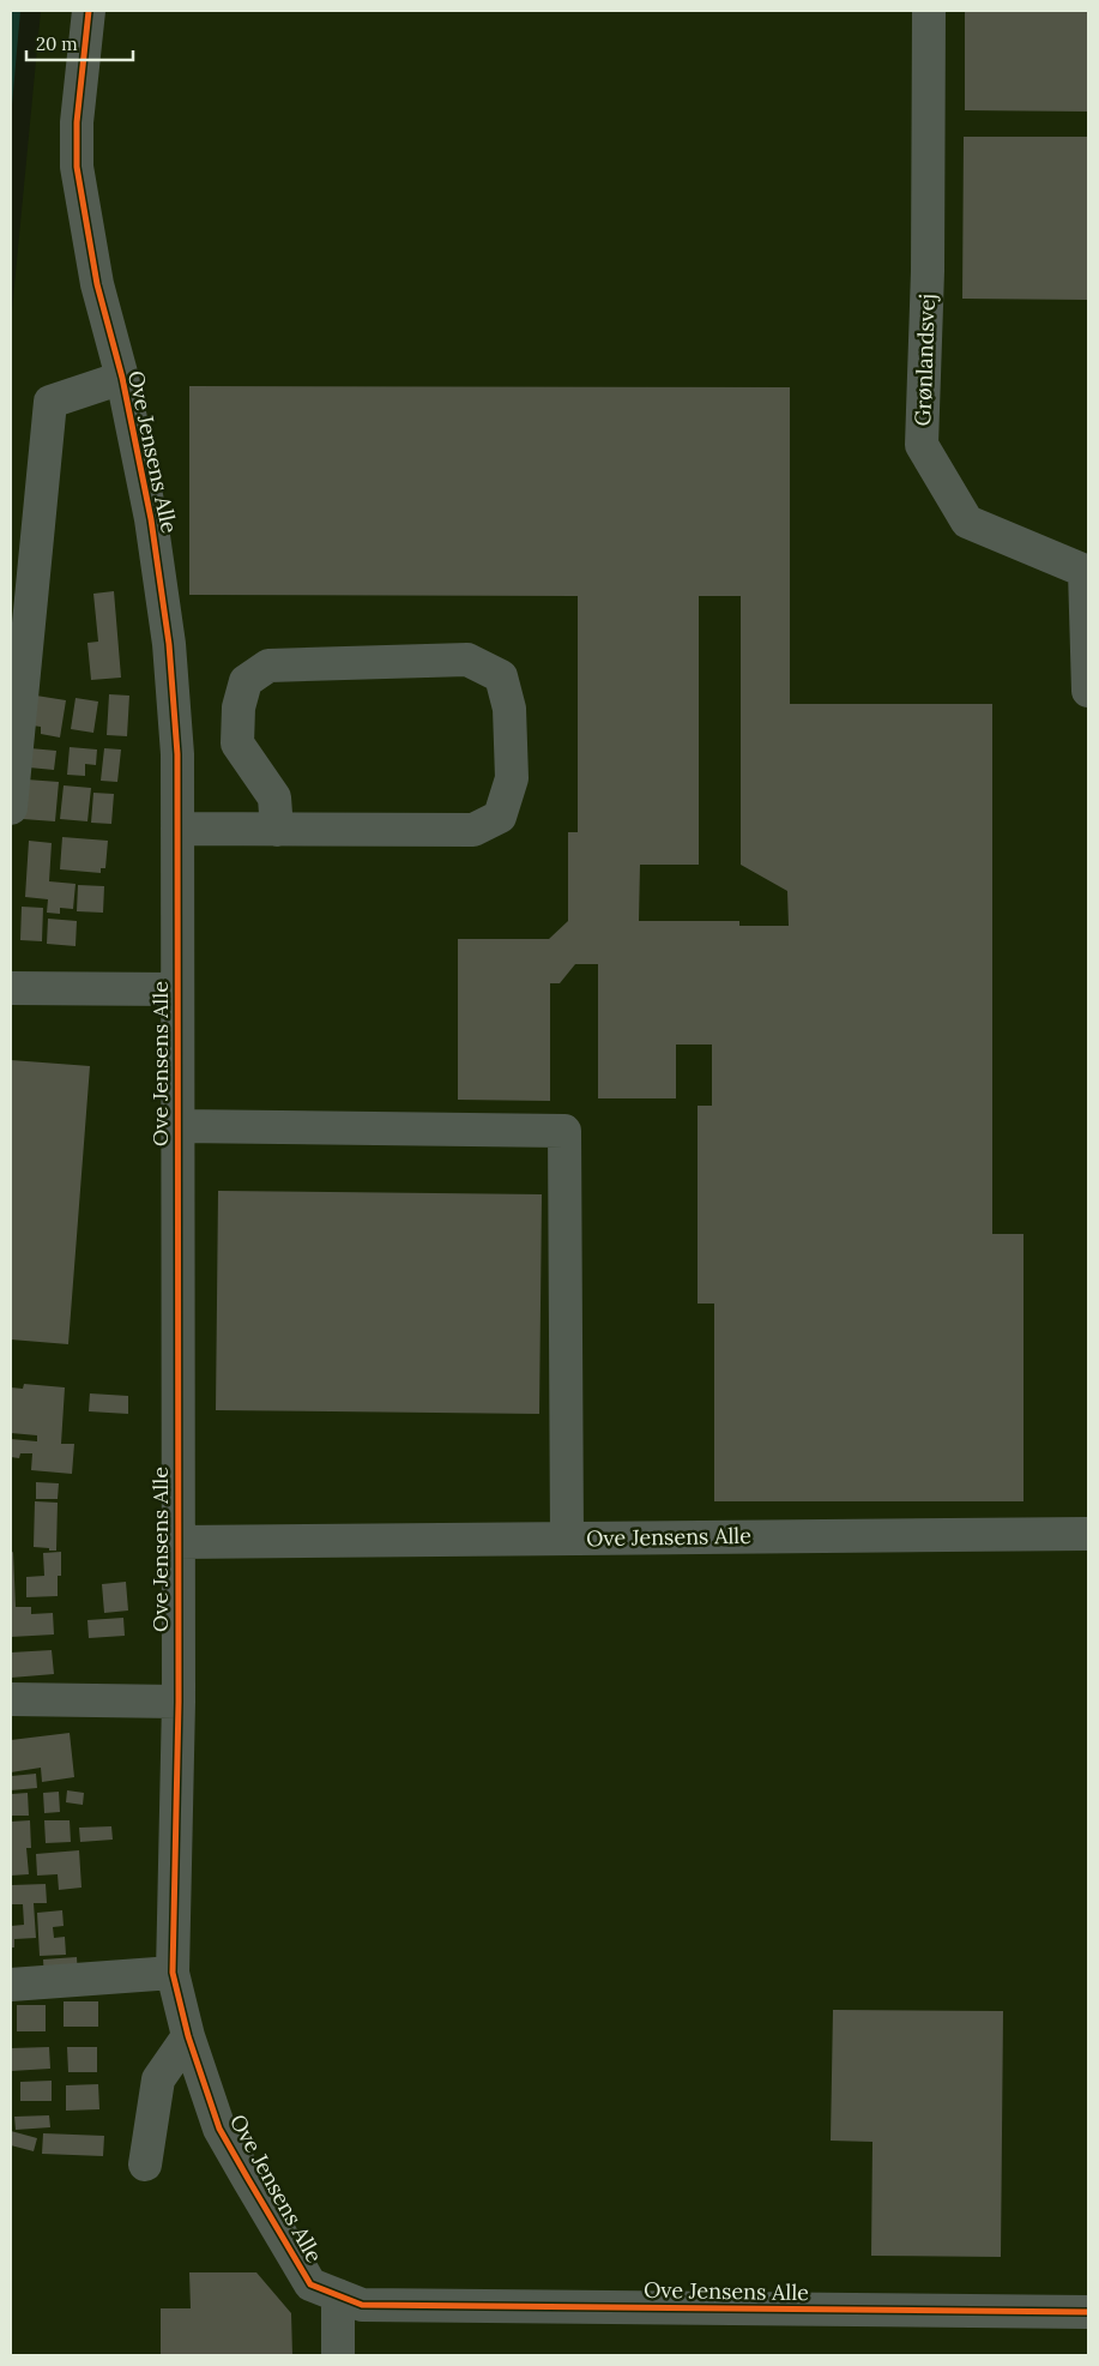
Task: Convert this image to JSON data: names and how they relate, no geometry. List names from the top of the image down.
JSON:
{
  "streets": {
    "street": ["Grønlandsvej", "Ove Jensens Alle"]
  },
  "scale_bar": "20 m"
}
